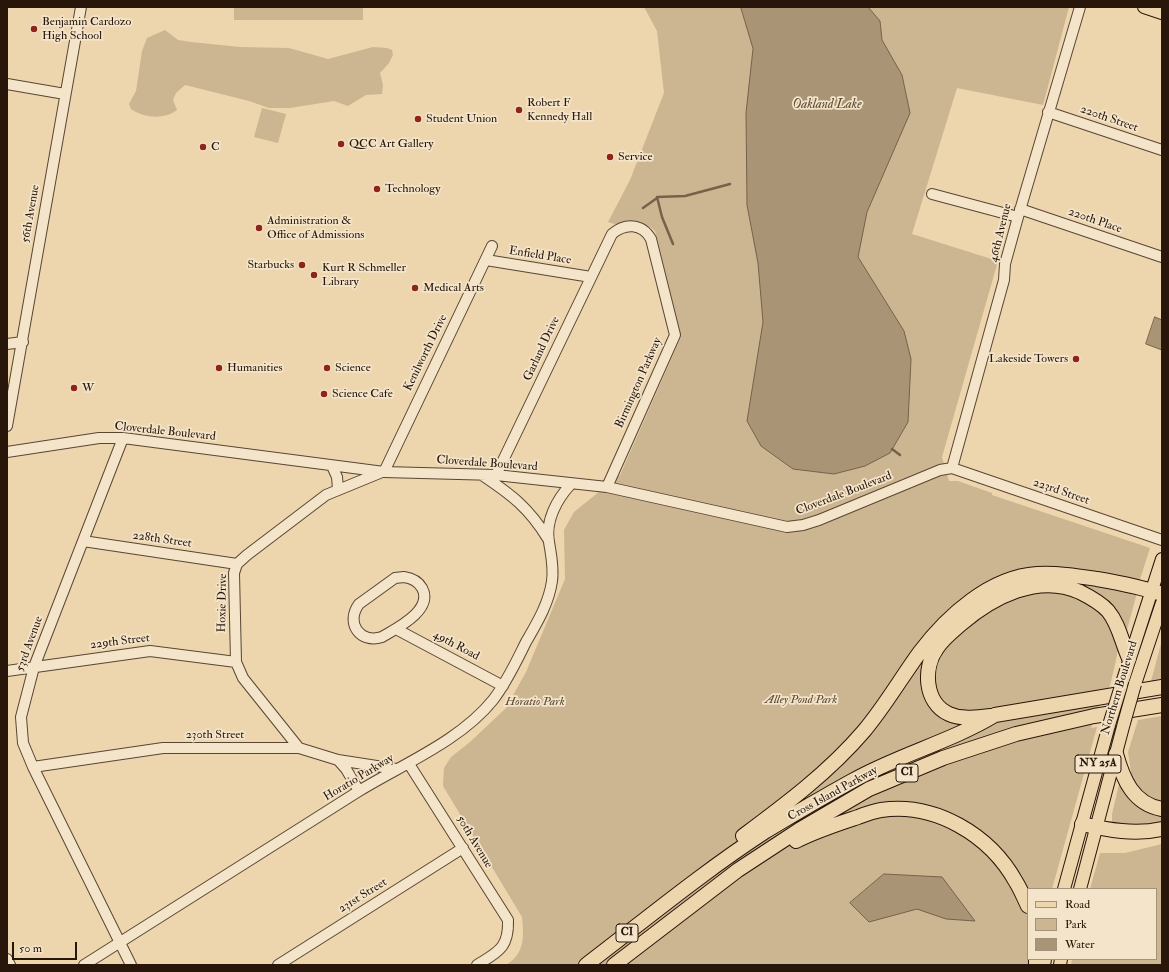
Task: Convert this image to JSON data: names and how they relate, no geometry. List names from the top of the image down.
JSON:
{
  "streets": {
    "highway": ["CI", "Cross Island Parkway"],
    "main road": ["Northern Boulevard", "NY 25A"],
    "street": [
      "220th Street",
      "56th Avenue",
      "220th Place",
      "46th Avenue",
      "Enfield Place",
      "Garland Drive",
      "Kenilworth Drive",
      "Birmington Parkway",
      "Cloverdale Boulevard",
      "223rd Street",
      "228th Street",
      "Hoxie Drive",
      "229th Street",
      "53rd Avenue",
      "49th Road",
      "230th Street",
      "Horatio Parkway",
      "50th Avenue",
      "231st Street"
    ]
  },
  "crossings": [
    ["220th Street", "46th Avenue"],
    ["220th Place", "46th Avenue"],
    ["46th Avenue", "Cloverdale Boulevard"],
    ["46th Avenue", "223rd Street"],
    ["Enfield Place", "Garland Drive"],
    ["Enfield Place", "Kenilworth Drive"],
    ["Garland Drive", "Birmington Parkway"],
    ["Garland Drive", "Cloverdale Boulevard"],
    ["Kenilworth Drive", "Cloverdale Boulevard"],
    ["Kenilworth Drive", "Hoxie Drive"],
    ["Birmington Parkway", "Cloverdale Boulevard"],
    ["Cloverdale Boulevard", "223rd Street"],
    ["Cloverdale Boulevard", "Hoxie Drive"],
    ["Cloverdale Boulevard", "53rd Avenue"],
    ["Cloverdale Boulevard", "Horatio Parkway"],
    ["228th Street", "Hoxie Drive"],
    ["228th Street", "53rd Avenue"],
    ["Hoxie Drive", "229th Street"],
    ["Hoxie Drive", "230th Street"],
    ["229th Street", "53rd Avenue"],
    ["53rd Avenue", "230th Street"],
    ["53rd Avenue", "Horatio Parkway"],
    ["49th Road", "Horatio Parkway"],
    ["230th Street", "Horatio Parkway"],
    ["Horatio Parkway", "50th Avenue"],
    ["50th Avenue", "231st Street"]
  ],
  "water": ["Oakland Lake"],
  "parks": ["Alley Pond Park", "Horatio Park"],
  "places": [
    "Benjamin Cardozo High School",
    "Robert F Kennedy Hall",
    "Student Union",
    "QCC Art Gallery",
    "C",
    "Service",
    "Technology",
    "Administration & Office of Admissions",
    "Starbucks",
    "Kurt R Schmeller Library",
    "Medical Arts",
    "Lakeside Towers",
    "Humanities",
    "Science",
    "W",
    "Science Cafe"
  ],
  "legend": ["Road", "Park", "Water"],
  "scale_bar": "50 m"
}
